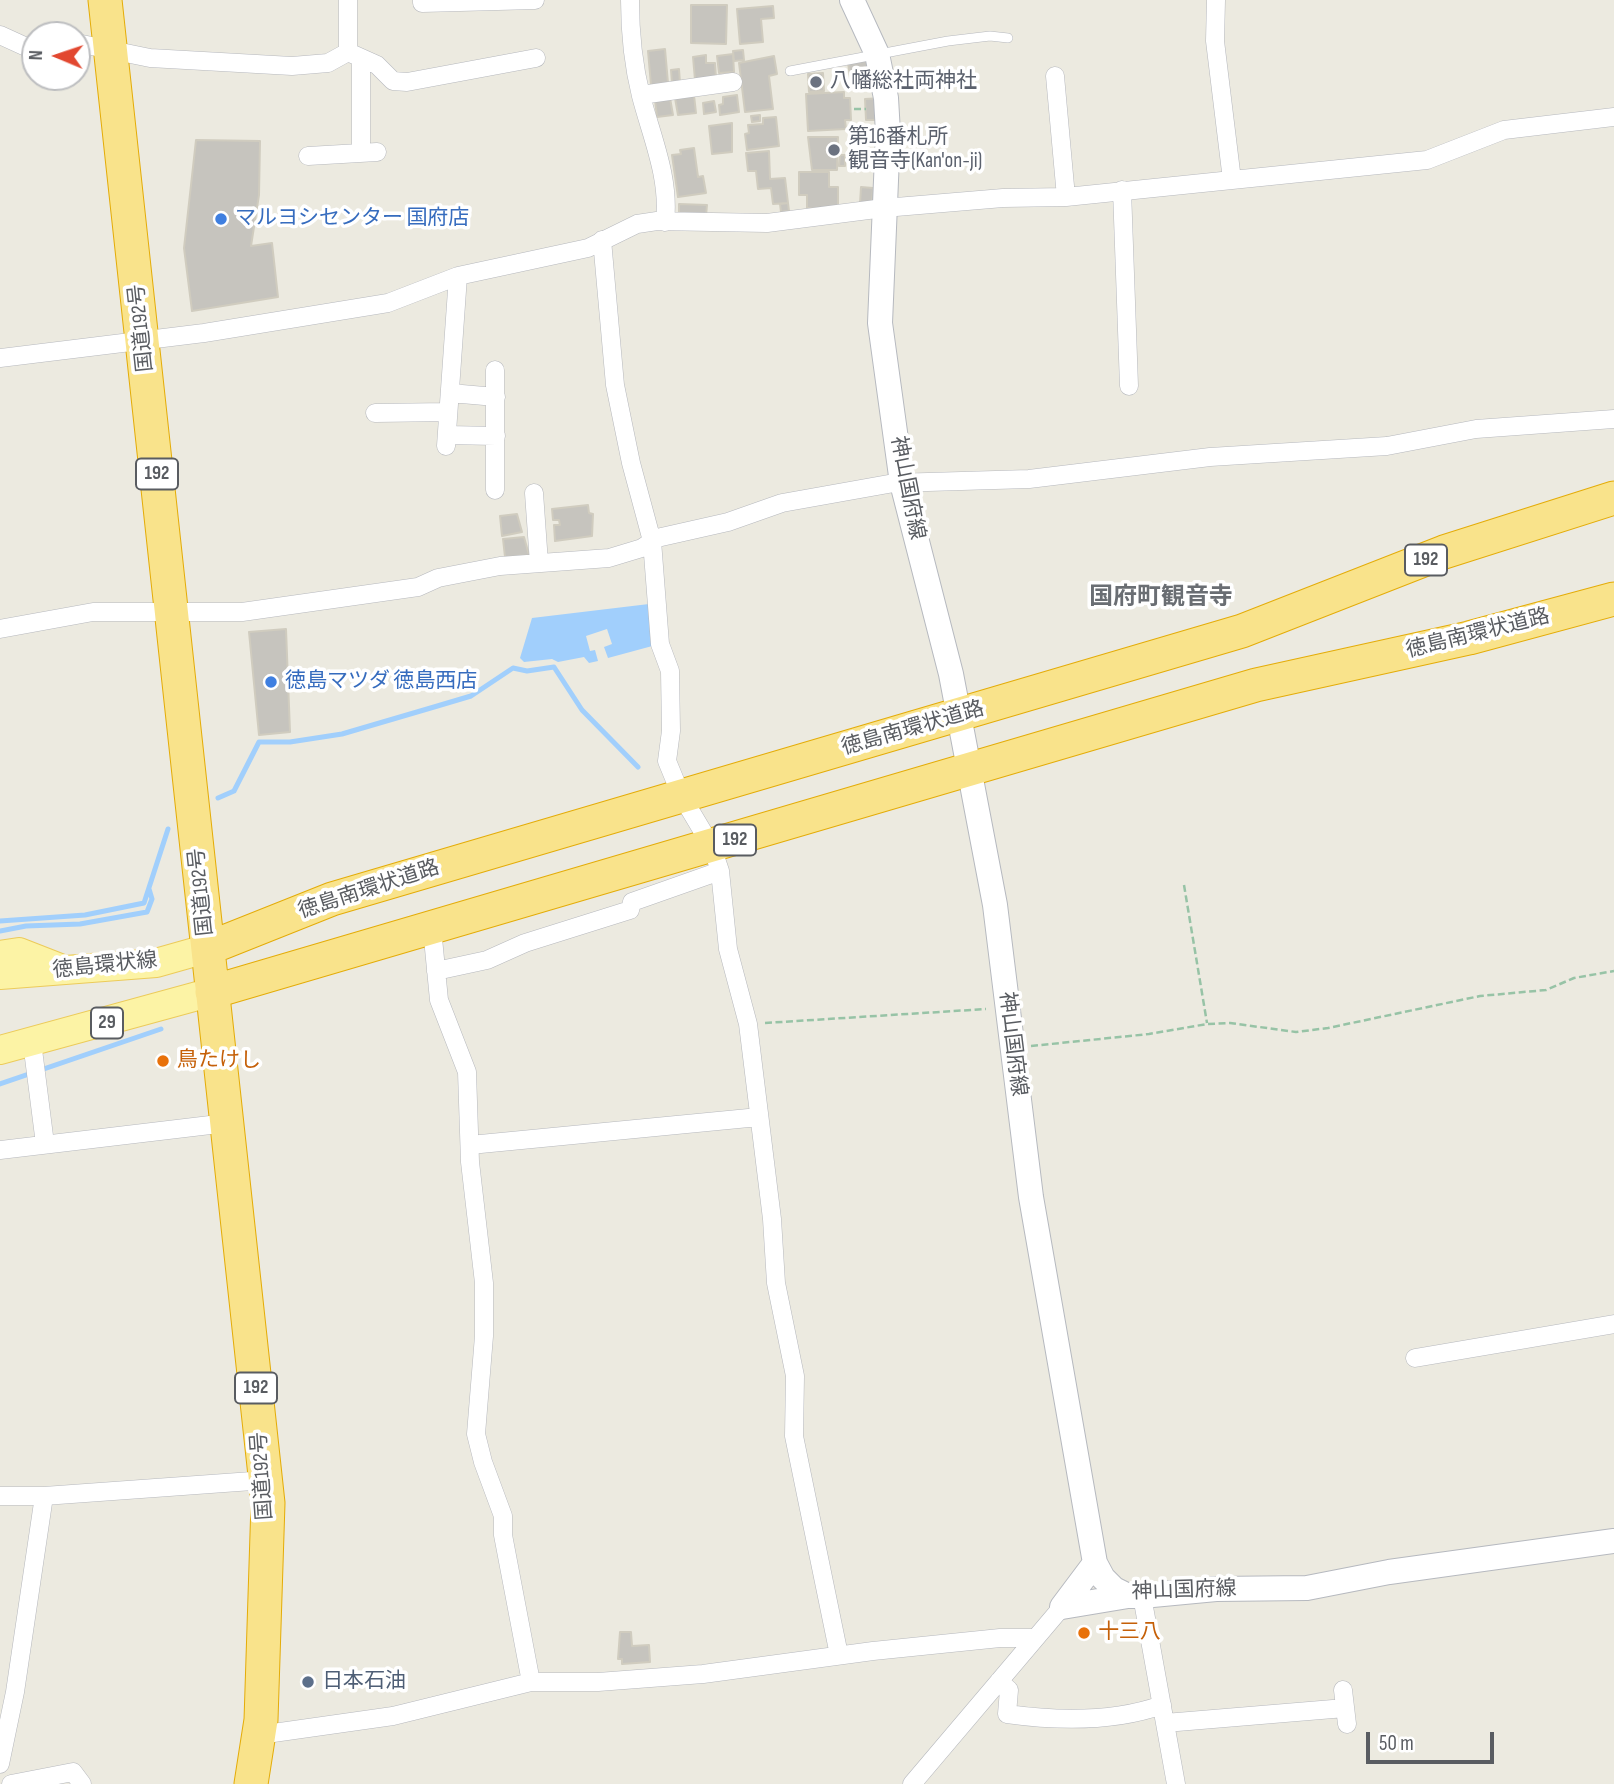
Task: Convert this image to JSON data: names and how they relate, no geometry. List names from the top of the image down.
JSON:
{
  "streets": {
    "highway": ["国道192号", "192", "徳島南環状道路"],
    "main road": ["神山国府線", "徳島環状線", "29"]
  },
  "crossings": [
    ["国道192号", "徳島南環状道路"],
    ["国道192号", "徳島環状線"],
    ["国道192号", "29"],
    ["神山国府線", "徳島南環状道路"],
    ["徳島南環状道路", "徳島環状線"],
    ["徳島南環状道路", "29"]
  ],
  "districts": ["国府町観音寺"],
  "places": [
    "八幡総社両神社",
    "第16番札所 観音寺(Kan'on-ji)",
    "マルヨシセンター 国府店",
    "徳島マツダ 徳島西店",
    "鳥たけし",
    "十三八",
    "日本石油"
  ],
  "scale_bar": "50 m",
  "north": "left"
}
